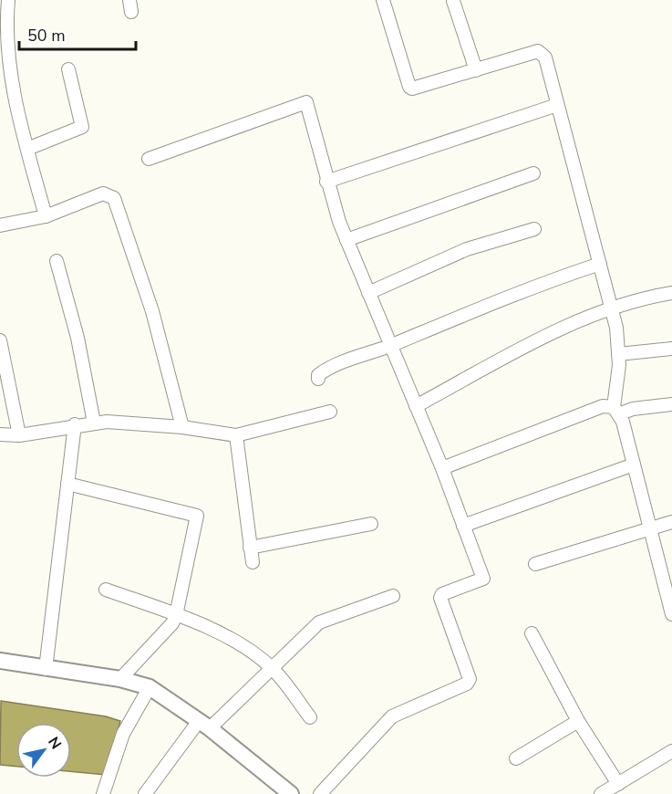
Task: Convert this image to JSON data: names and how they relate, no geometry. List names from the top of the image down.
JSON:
{
  "scale_bar": "50 m",
  "north": "top right"
}
